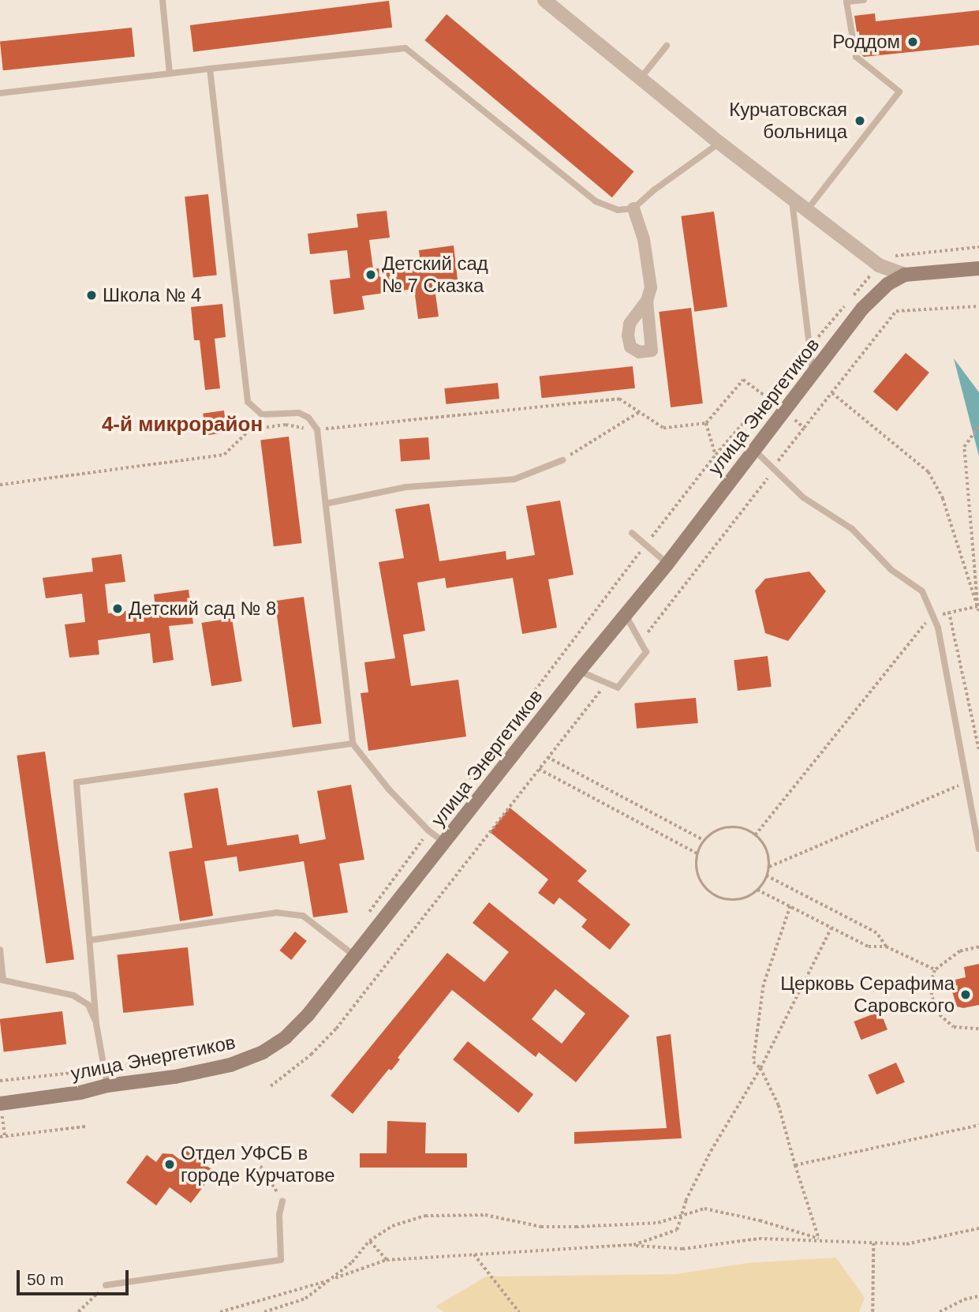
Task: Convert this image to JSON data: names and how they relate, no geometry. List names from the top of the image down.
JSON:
{
  "streets": {
    "main road": ["улица Энергетиков"]
  },
  "districts": ["4-й микрорайон"],
  "places": [
    "Роддом",
    "Курчатовская больница",
    "Детский сад № 7 Сказка",
    "Школа № 4",
    "Детский сад № 8",
    "Церковь Серафима Саровского",
    "Отдел УФСБ в городе Курчатове"
  ],
  "scale_bar": "50 m"
}
